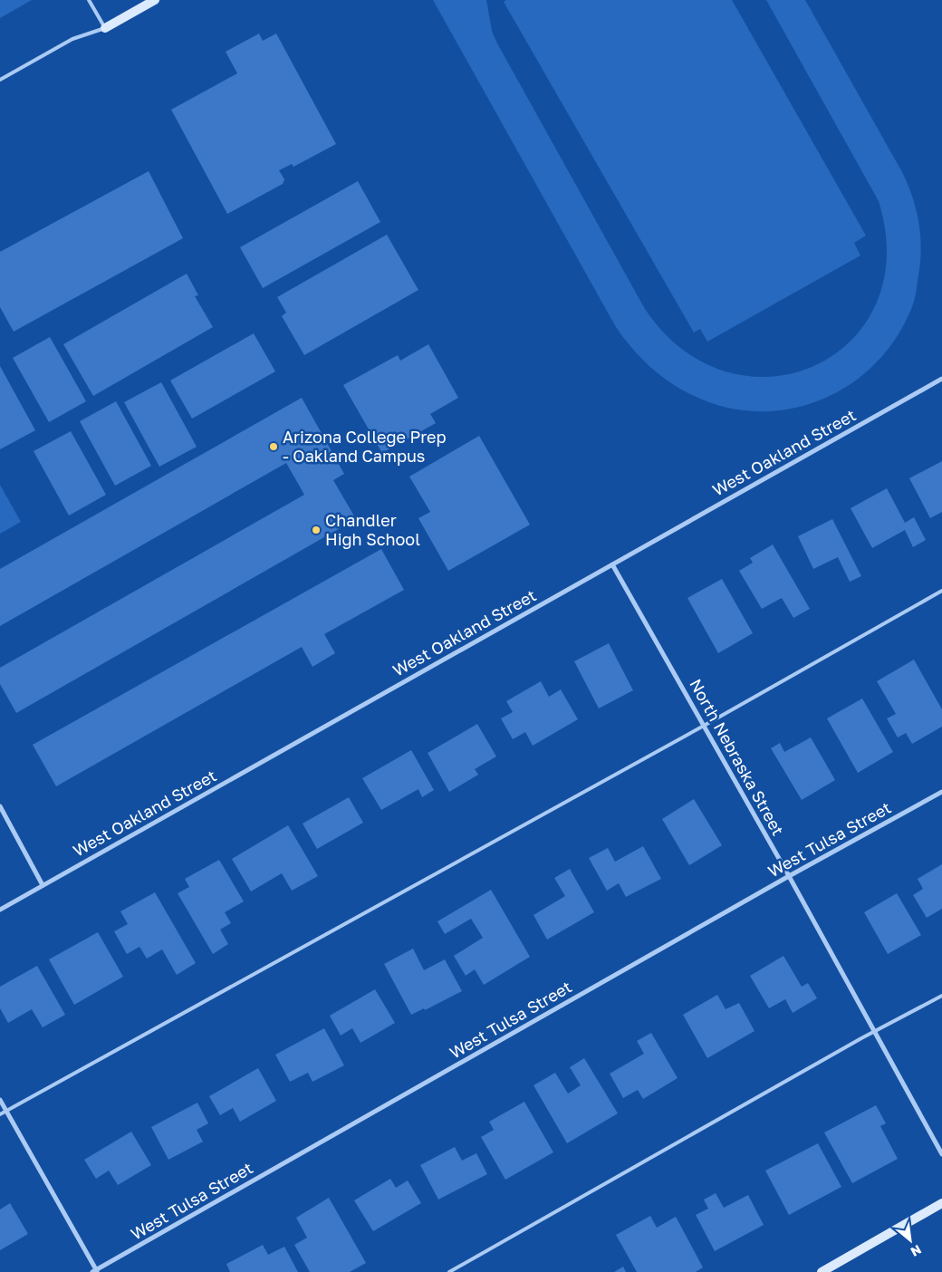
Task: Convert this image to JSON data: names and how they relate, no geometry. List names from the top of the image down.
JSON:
{
  "streets": {
    "street": ["West Oakland Street", "North Nebraska Street", "West Tulsa Street"]
  },
  "crossings": [
    ["West Oakland Street", "North Nebraska Street"],
    ["North Nebraska Street", "West Tulsa Street"]
  ],
  "places": ["Arizona College Prep - Oakland Campus", "Chandler High School"],
  "north": "bottom right"
}
